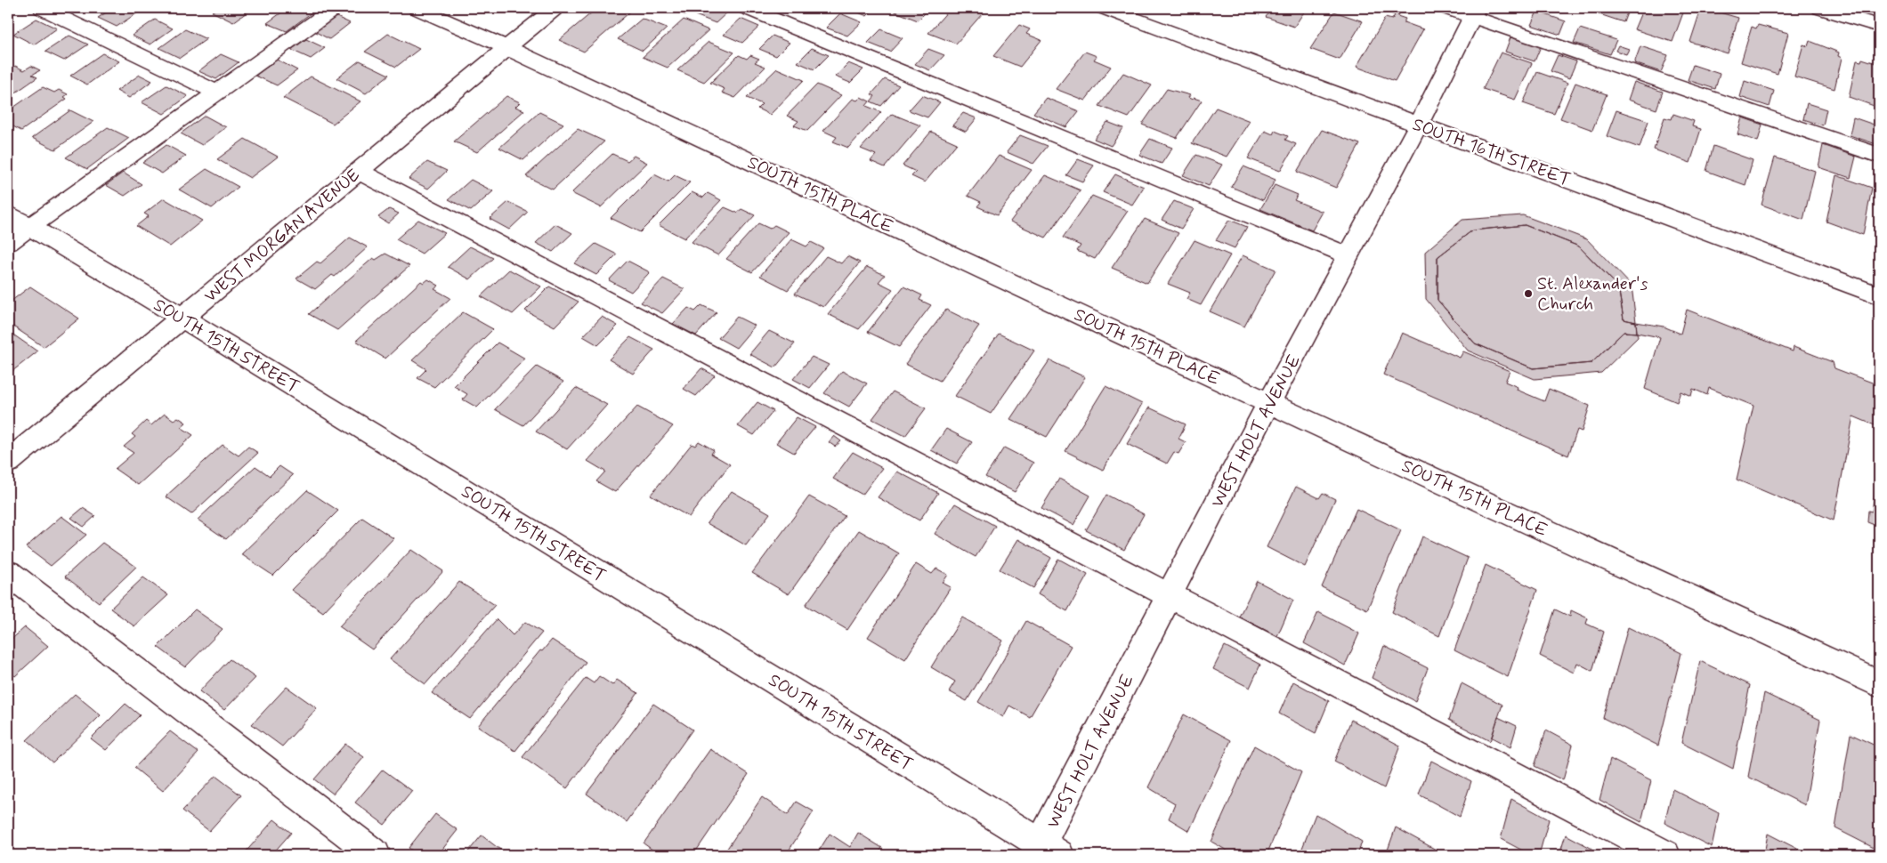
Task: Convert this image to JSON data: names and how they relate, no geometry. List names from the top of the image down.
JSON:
{
  "streets": {
    "street": [
      "SOUTH 16TH STREET",
      "SOUTH 15TH PLACE",
      "WEST MORGAN AVENUE",
      "SOUTH 15TH STREET",
      "WEST HOLT AVENUE"
    ]
  },
  "crossings": [
    ["SOUTH 16TH STREET", "WEST HOLT AVENUE"],
    ["SOUTH 15TH PLACE", "WEST MORGAN AVENUE"],
    ["SOUTH 15TH PLACE", "WEST HOLT AVENUE"],
    ["WEST MORGAN AVENUE", "SOUTH 15TH STREET"],
    ["SOUTH 15TH STREET", "WEST HOLT AVENUE"]
  ],
  "places": ["St. Alexander's Church"]
}
